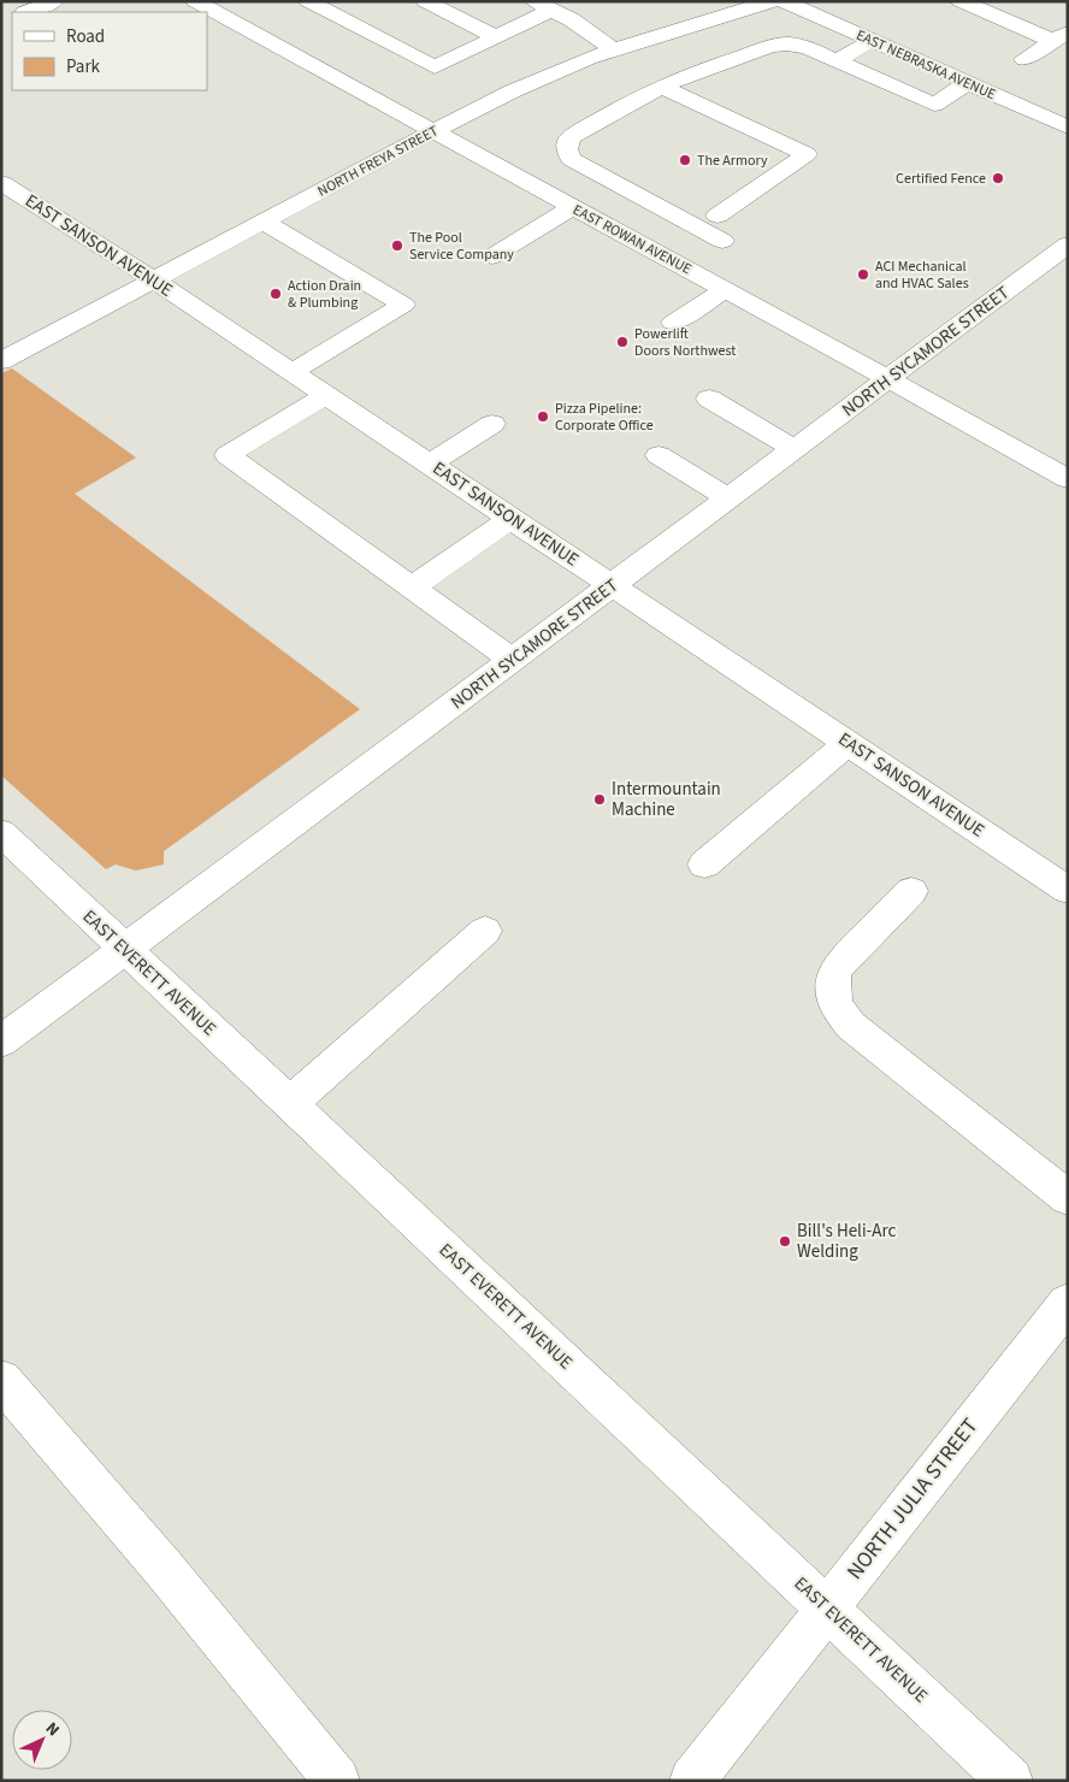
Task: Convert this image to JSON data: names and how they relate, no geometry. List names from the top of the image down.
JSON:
{
  "streets": {
    "street": [
      "EAST NEBRASKA AVENUE",
      "NORTH FREYA STREET",
      "EAST ROWAN AVENUE",
      "EAST SANSON AVENUE",
      "NORTH SYCAMORE STREET",
      "EAST EVERETT AVENUE",
      "NORTH JULIA STREET"
    ]
  },
  "crossings": [
    ["NORTH FREYA STREET", "EAST ROWAN AVENUE"],
    ["NORTH FREYA STREET", "EAST SANSON AVENUE"],
    ["EAST ROWAN AVENUE", "NORTH SYCAMORE STREET"],
    ["EAST SANSON AVENUE", "NORTH SYCAMORE STREET"],
    ["NORTH SYCAMORE STREET", "EAST EVERETT AVENUE"],
    ["EAST EVERETT AVENUE", "NORTH JULIA STREET"]
  ],
  "places": [
    "The Armory",
    "Certified Fence",
    "The Pool Service Company",
    "ACI Mechanical and HVAC Sales",
    "Action Drain & Plumbing",
    "Powerlift Doors Northwest",
    "Pizza Pipeline: Corporate Office",
    "Intermountain Machine",
    "Bill's Heli-Arc Welding"
  ],
  "legend": ["Road", "Park"],
  "north": "top right"
}
